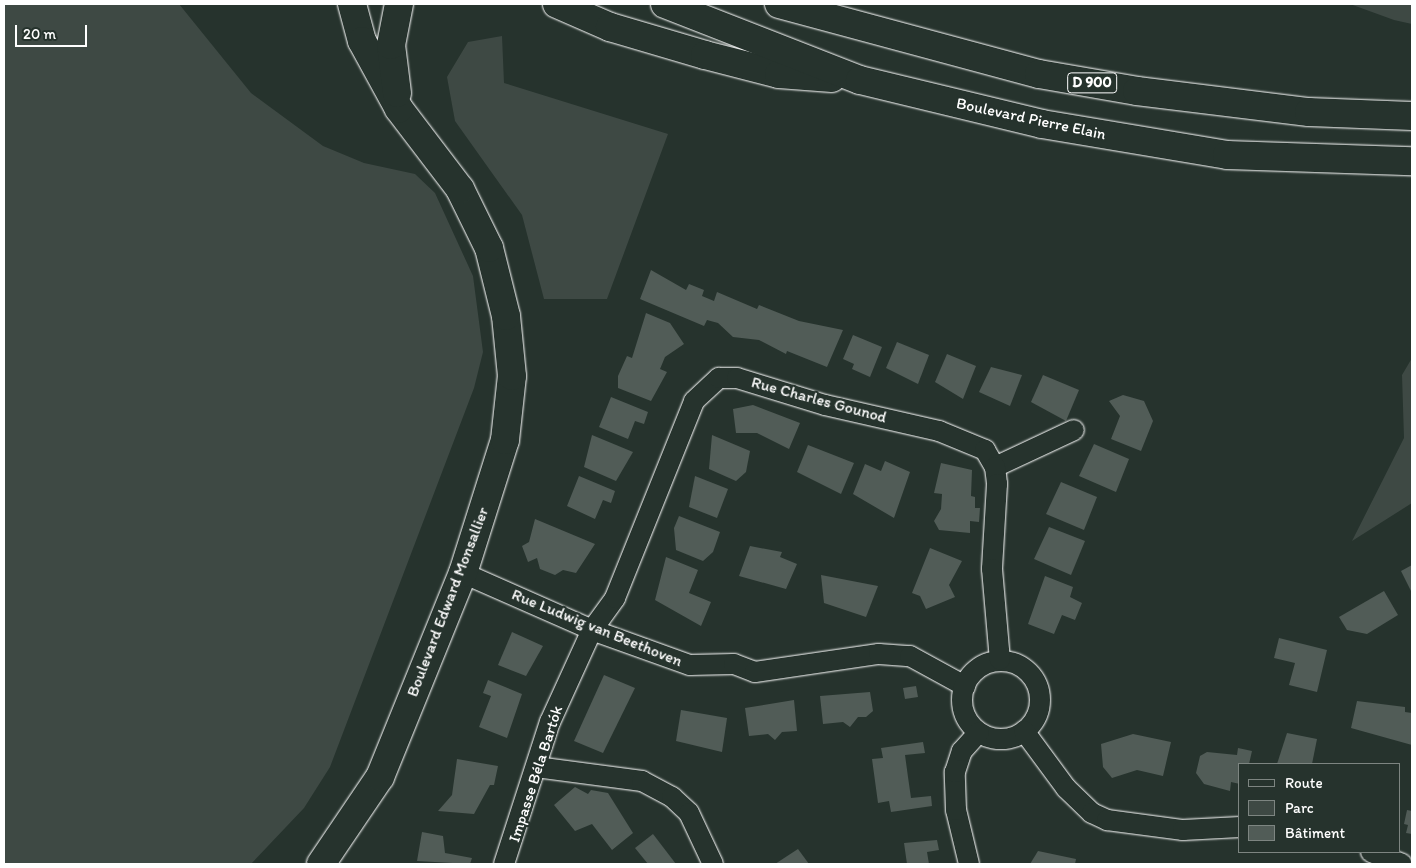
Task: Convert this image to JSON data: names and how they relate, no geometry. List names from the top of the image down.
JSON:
{
  "streets": {
    "main road": ["D 900", "Boulevard Pierre Elain", "Boulevard Edward Monsallier"],
    "street": ["Rue Charles Gounod", "Rue Ludwig van Beethoven", "Impasse Béla Bartók"]
  },
  "crossings": [
    ["Rue Charles Gounod", "Rue Ludwig van Beethoven"],
    ["Rue Charles Gounod", "Impasse Béla Bartók"],
    ["Boulevard Edward Monsallier", "Rue Ludwig van Beethoven"],
    ["Rue Ludwig van Beethoven", "Impasse Béla Bartók"]
  ],
  "legend": ["Route", "Parc", "Bâtiment"],
  "scale_bar": "20 m"
}
